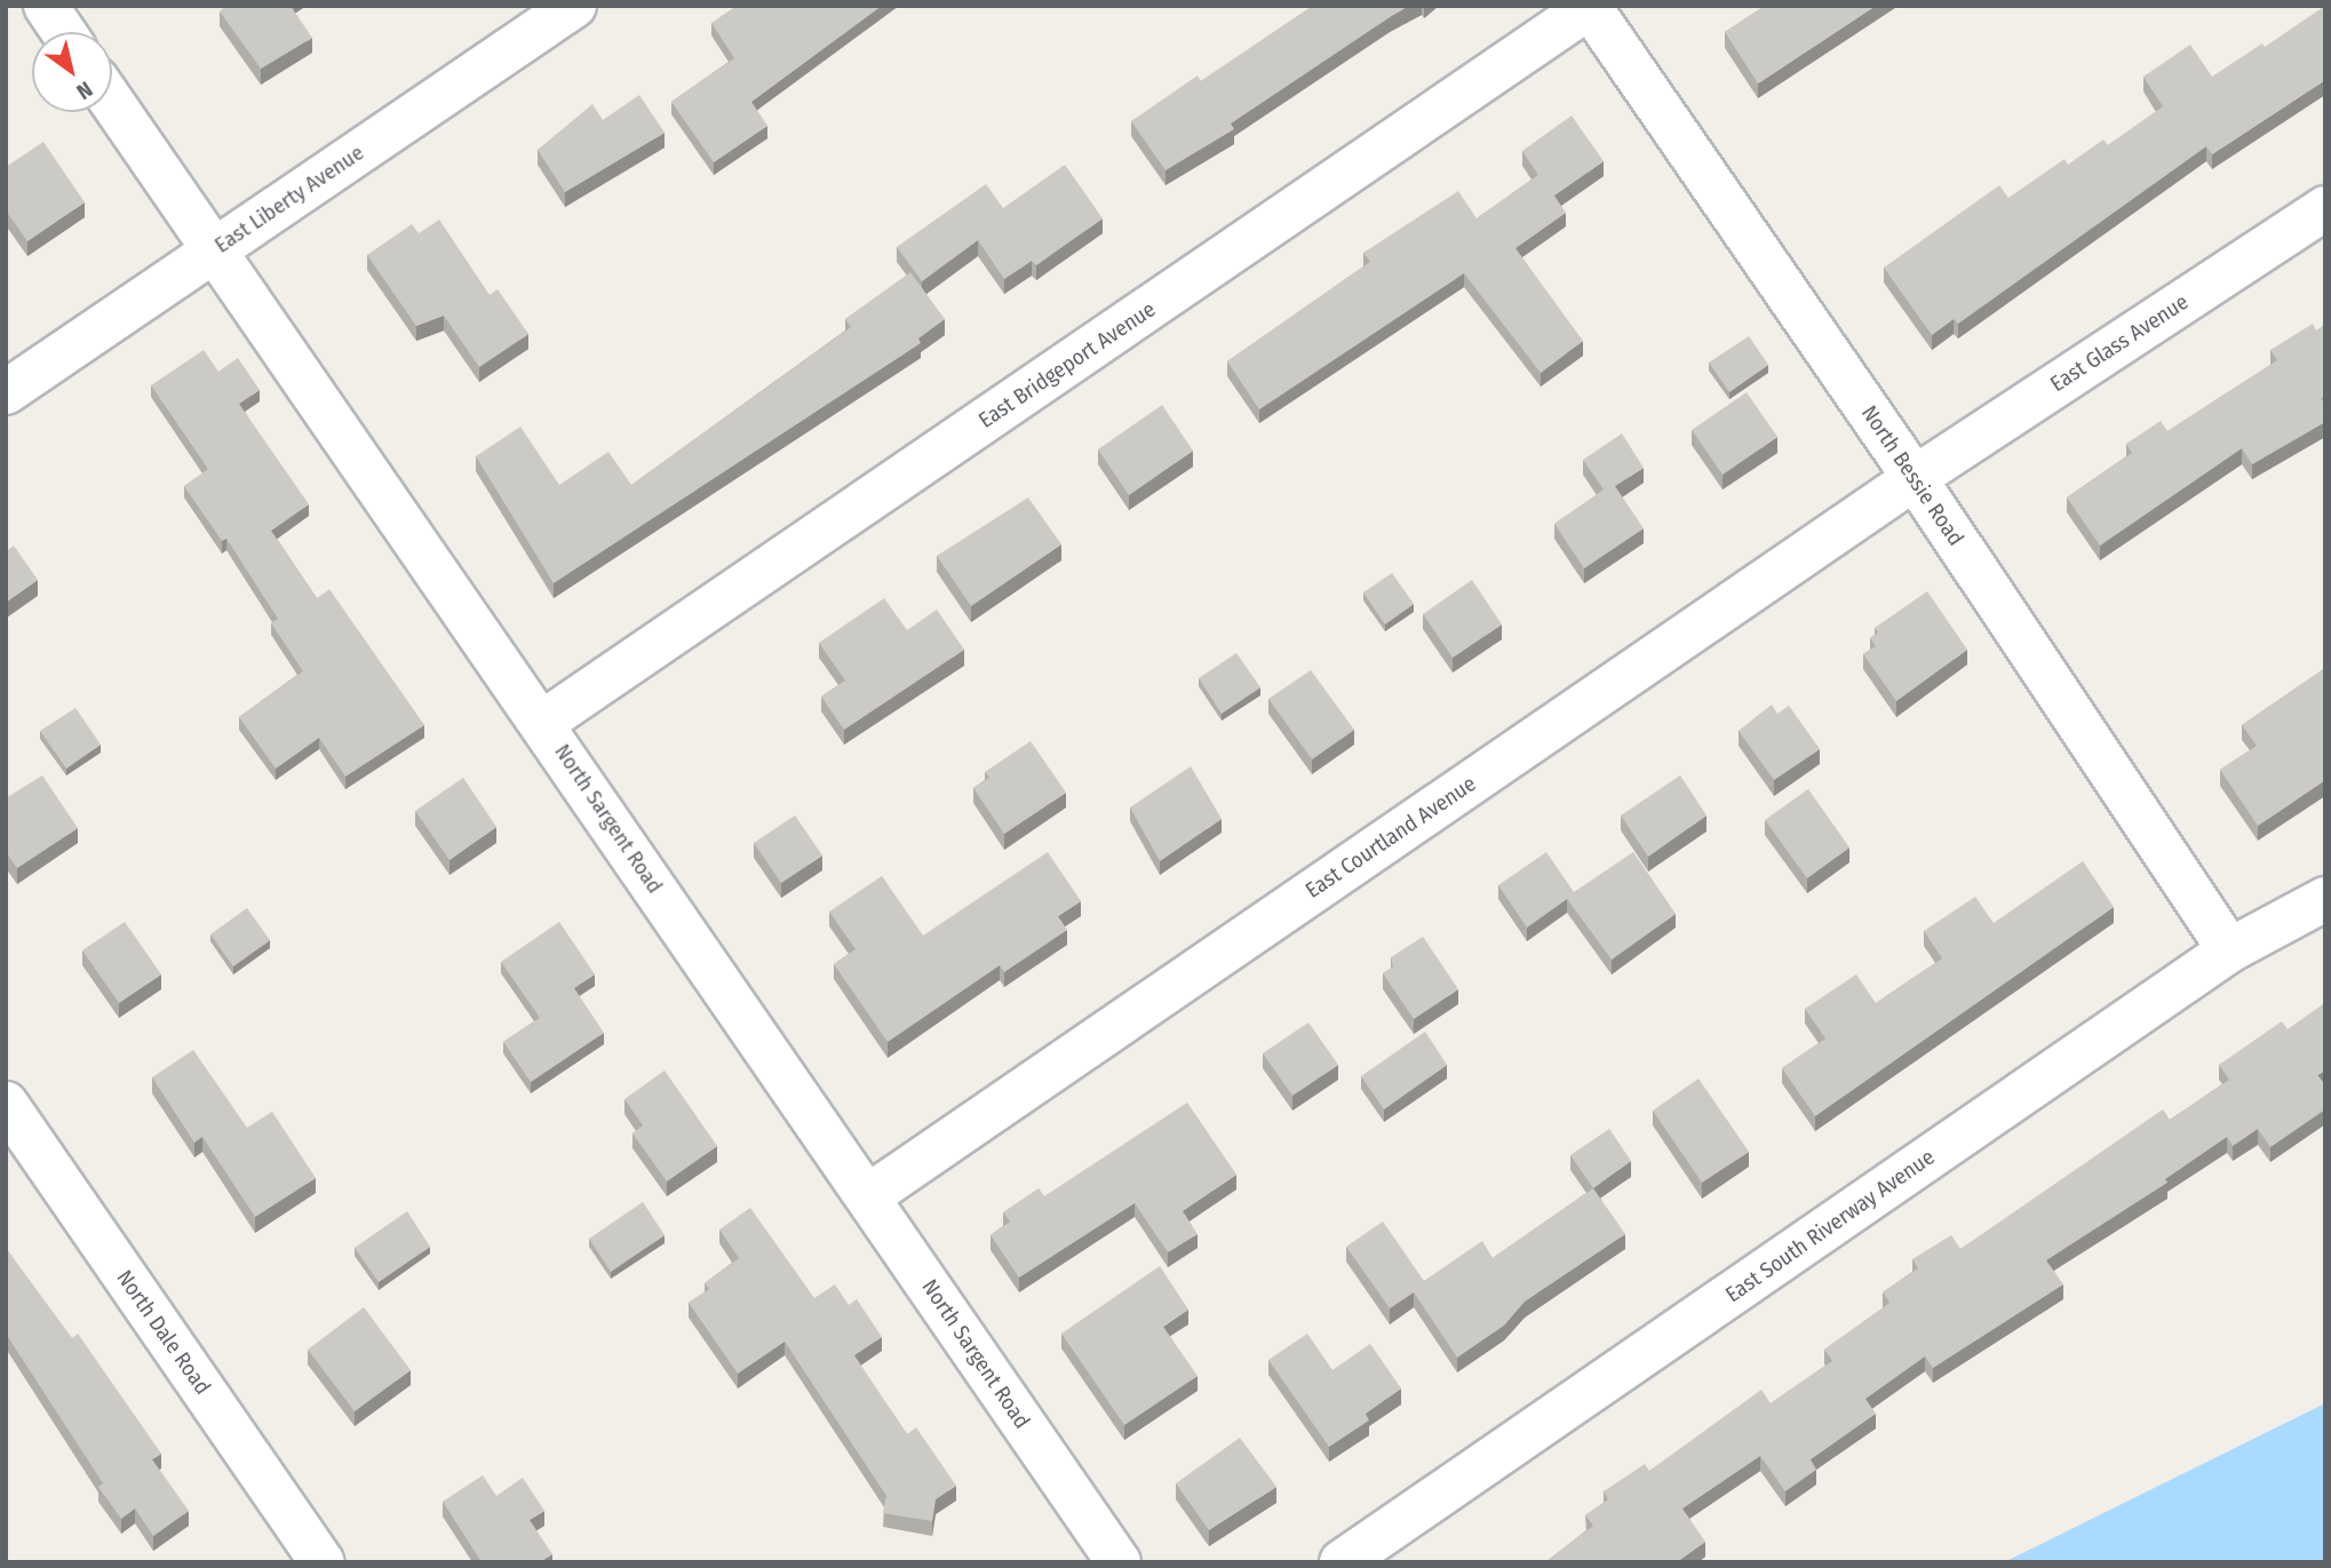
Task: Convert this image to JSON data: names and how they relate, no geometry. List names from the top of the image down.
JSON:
{
  "streets": {
    "street": [
      "East Liberty Avenue",
      "East Glass Avenue",
      "East Bridgeport Avenue",
      "North Bessie Road",
      "North Sargent Road",
      "East Courtland Avenue",
      "East South Riverway Avenue",
      "North Dale Road"
    ]
  },
  "crossings": [
    ["East Liberty Avenue", "North Sargent Road"],
    ["East Glass Avenue", "North Bessie Road"],
    ["East Glass Avenue", "East Courtland Avenue"],
    ["East Bridgeport Avenue", "North Bessie Road"],
    ["East Bridgeport Avenue", "North Sargent Road"],
    ["North Bessie Road", "East Courtland Avenue"],
    ["North Bessie Road", "East South Riverway Avenue"],
    ["North Sargent Road", "East Courtland Avenue"]
  ],
  "north": "bottom right"
}
